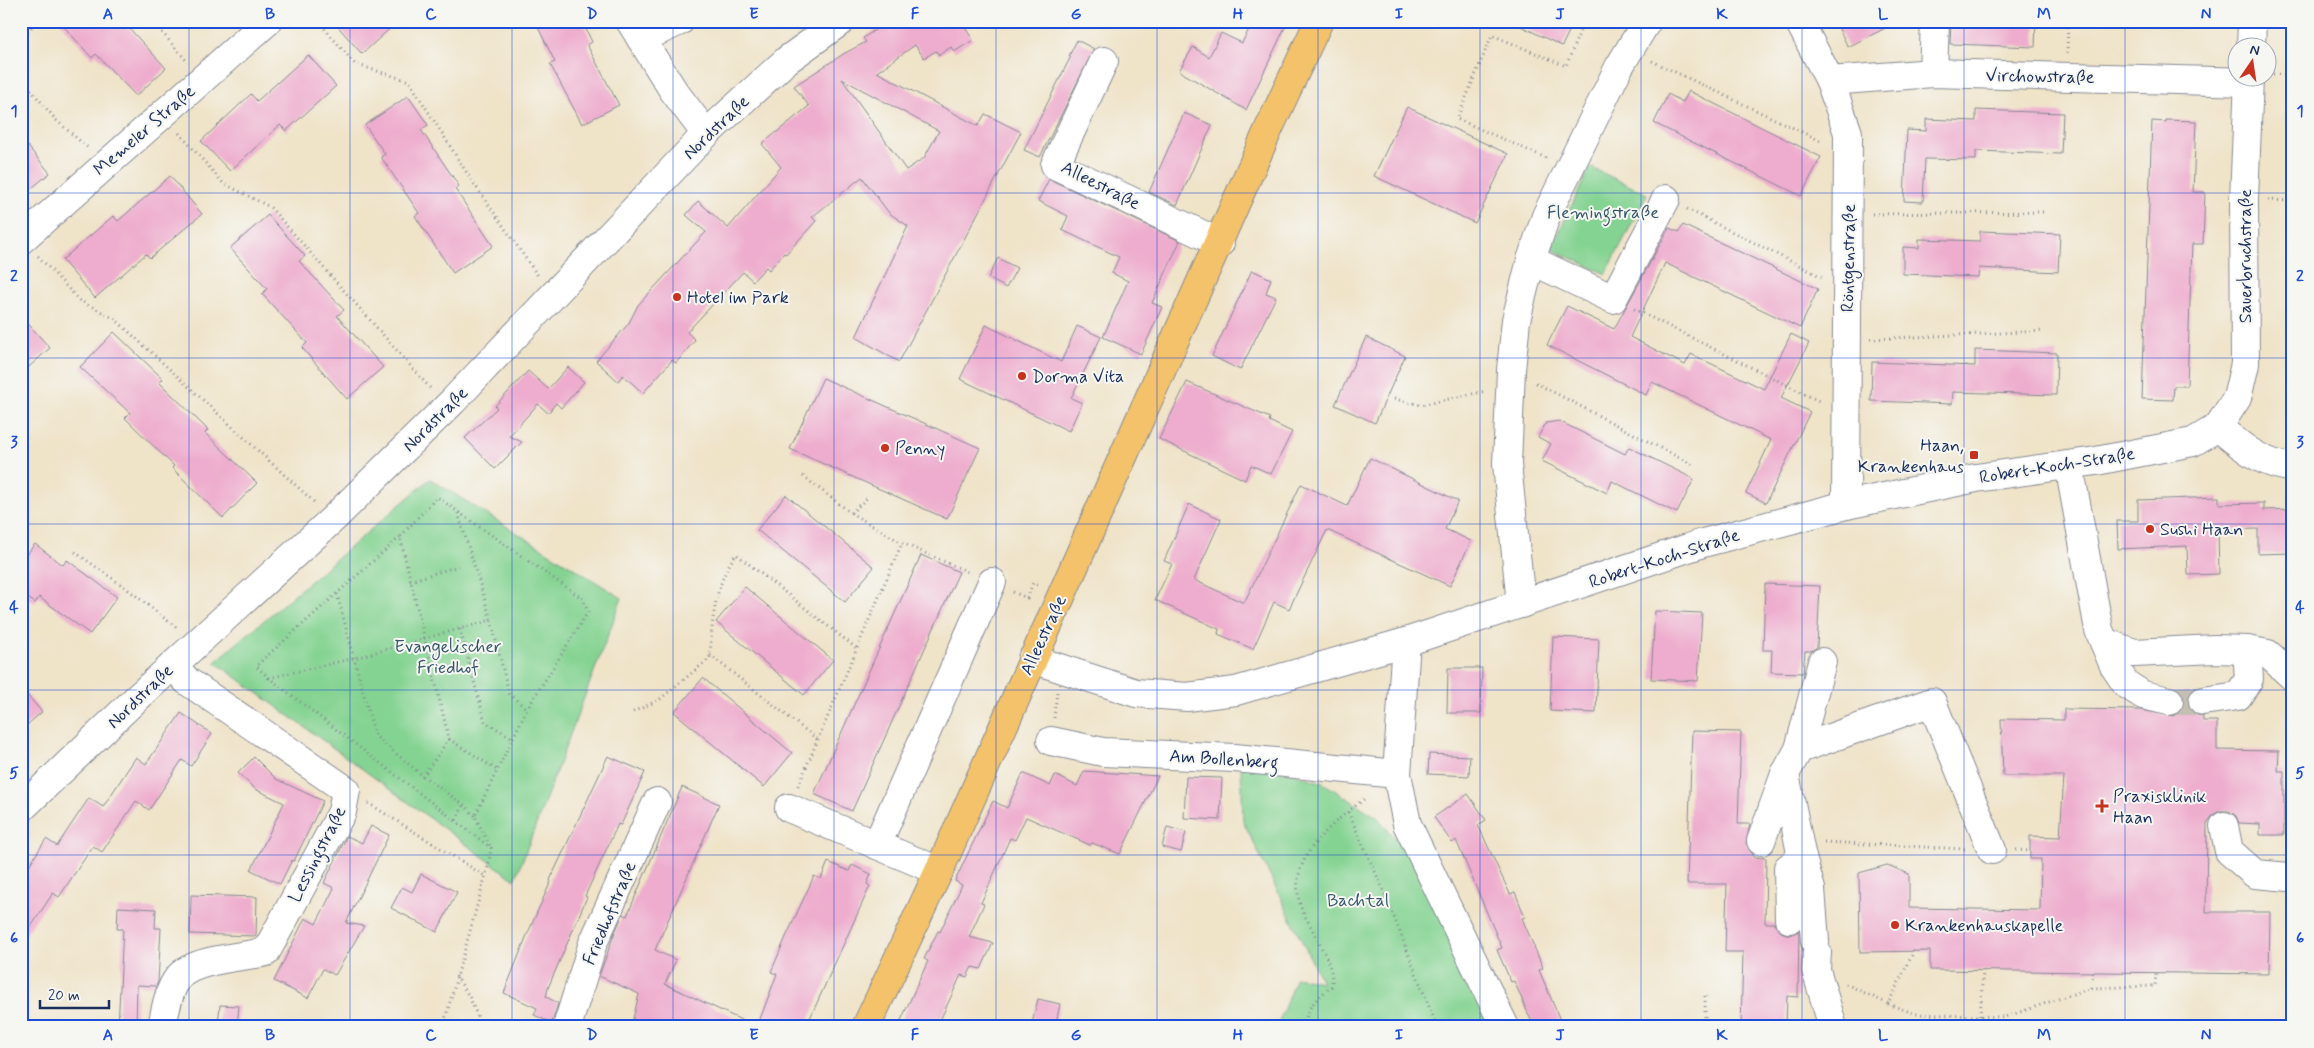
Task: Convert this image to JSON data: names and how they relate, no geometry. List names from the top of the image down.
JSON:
{
  "streets": {
    "main road": ["Alleestraße"],
    "street": [
      "Virchowstraße",
      "Nordstraße",
      "Memeler Straße",
      "Sauerbruchstraße",
      "Röntgenstraße",
      "Robert-Koch-Straße",
      "Am Bollenberg",
      "Lessingstraße",
      "Friedhofstraße"
    ]
  },
  "crossings": [
    ["Virchowstraße", "Röntgenstraße"],
    ["Nordstraße", "Lessingstraße"],
    ["Alleestraße", "Robert-Koch-Straße"],
    ["Sauerbruchstraße", "Robert-Koch-Straße"],
    ["Röntgenstraße", "Robert-Koch-Straße"]
  ],
  "parks": ["Flemingstraße", "Evangelischer Friedhof", "Bachtal"],
  "places": {
    "other": [
      "Hotel im Park",
      "Dorma Vita",
      "Penny",
      "Sushi Haan",
      "Krankenhauskapelle"
    ],
    "transit": ["Haan, Krankenhaus"],
    "health": ["Praxisklinik Haan"]
  },
  "scale_bar": "20 m",
  "north": "top",
  "grid": {
    "columns": [
      "A",
      "B",
      "C",
      "D",
      "E",
      "F",
      "G",
      "H",
      "I",
      "J",
      "K",
      "L",
      "M",
      "N"
    ],
    "rows": [
      "1",
      "2",
      "3",
      "4",
      "5",
      "6"
    ]
  }
}
